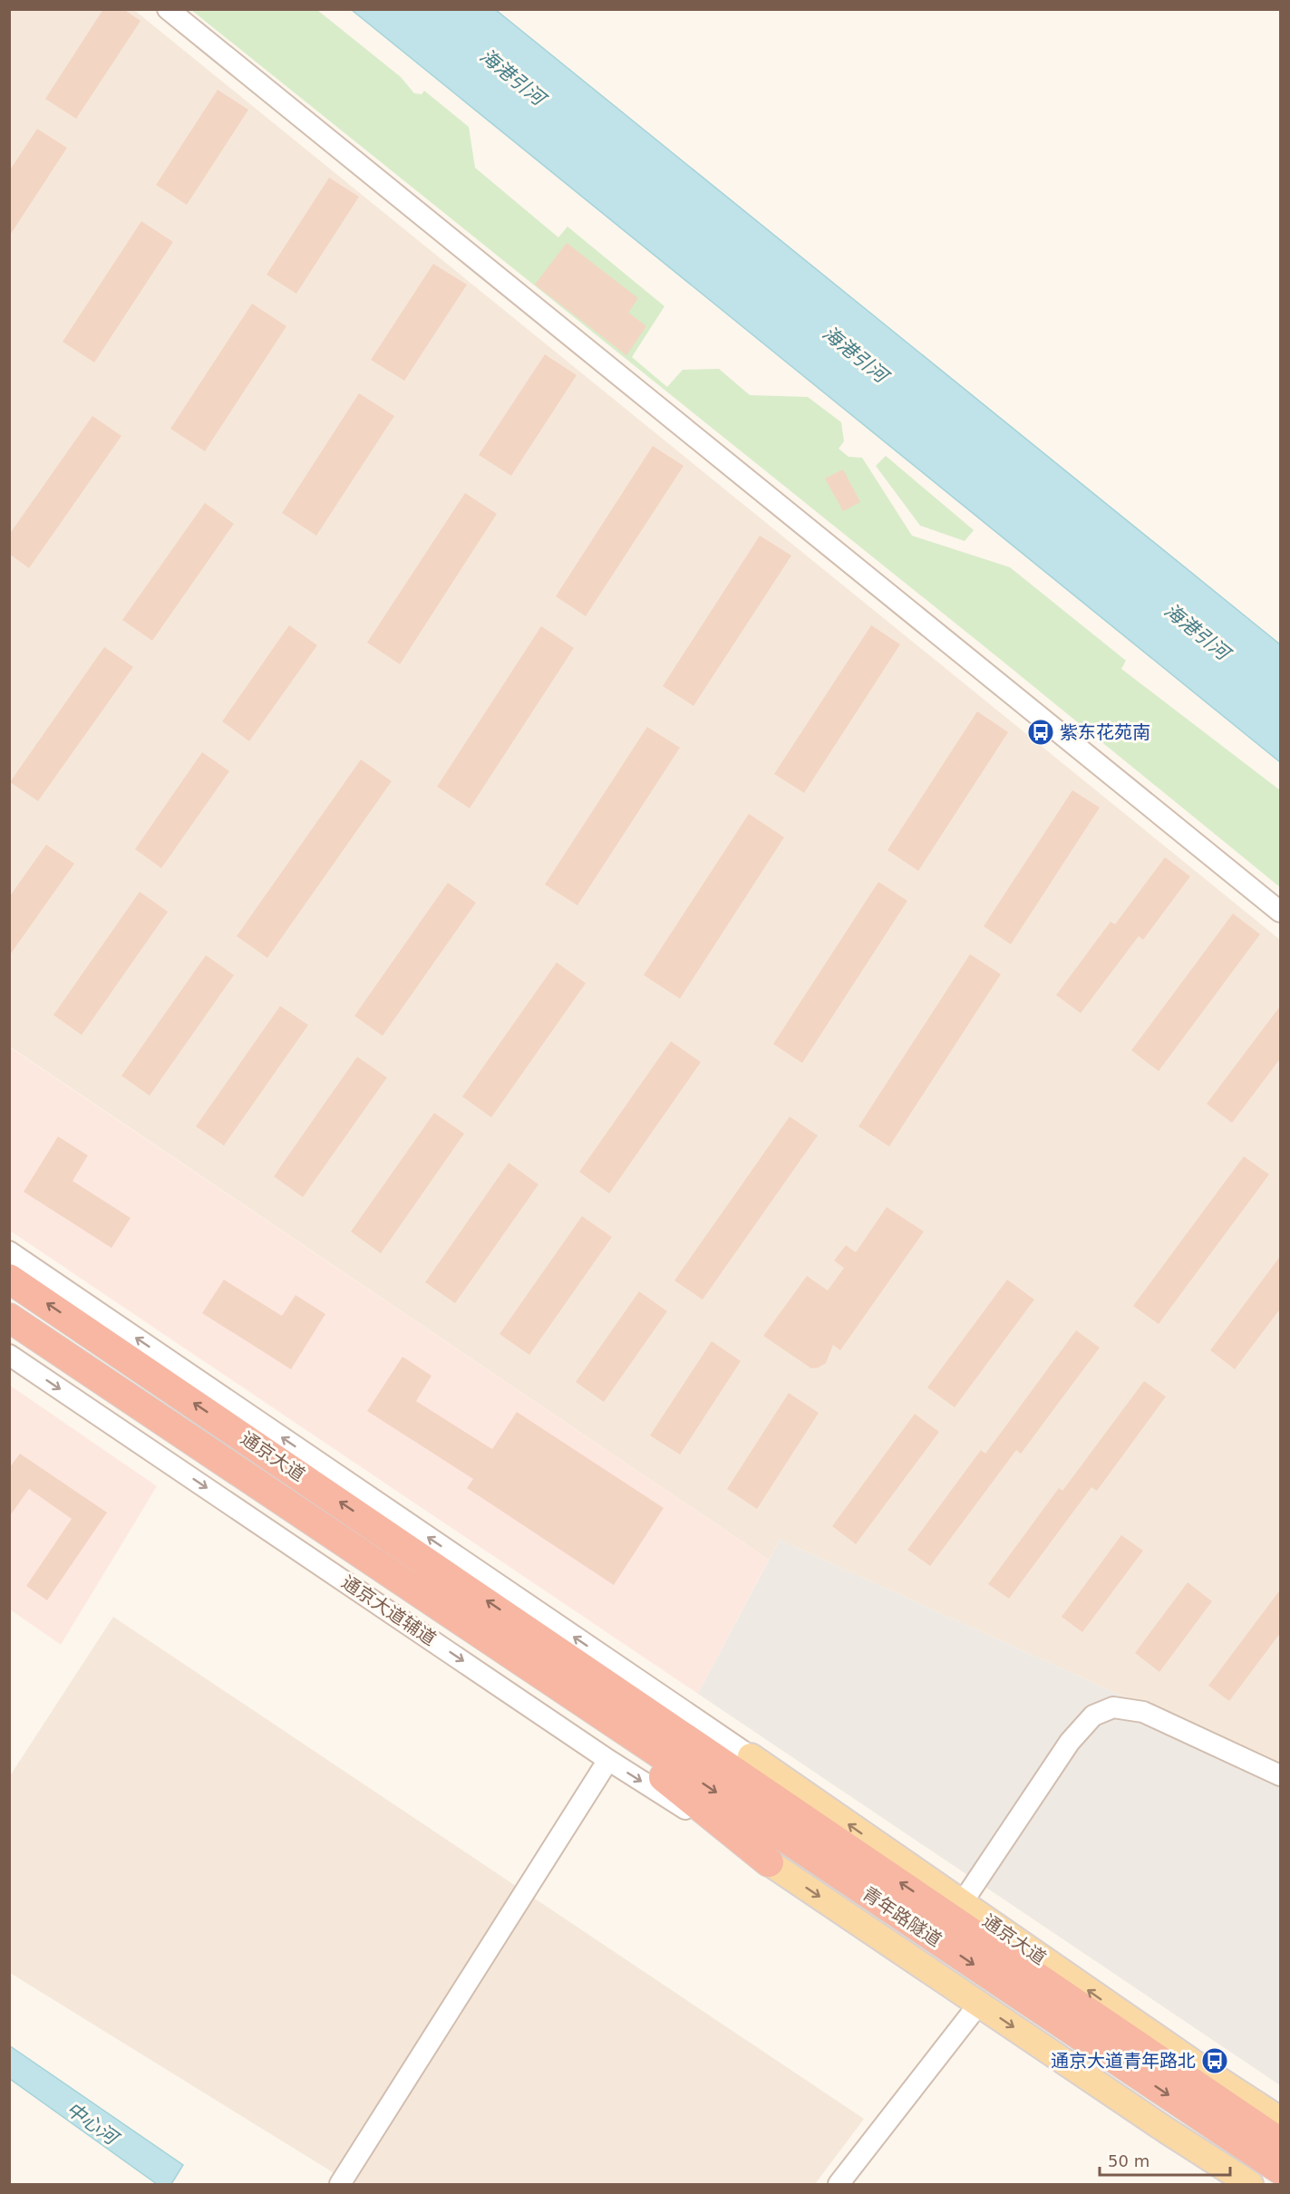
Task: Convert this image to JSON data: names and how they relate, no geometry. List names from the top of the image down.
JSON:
{
  "streets": {
    "highway": ["通京大道", "青年路隧道"],
    "street": ["通京大道辅道"]
  },
  "crossings": [
    ["通京大道", "青年路隧道"]
  ],
  "water": ["海港引河", "中心河"],
  "places": {
    "bus stop": ["紫东花苑南", "通京大道青年路北"]
  },
  "scale_bar": "50 m"
}
